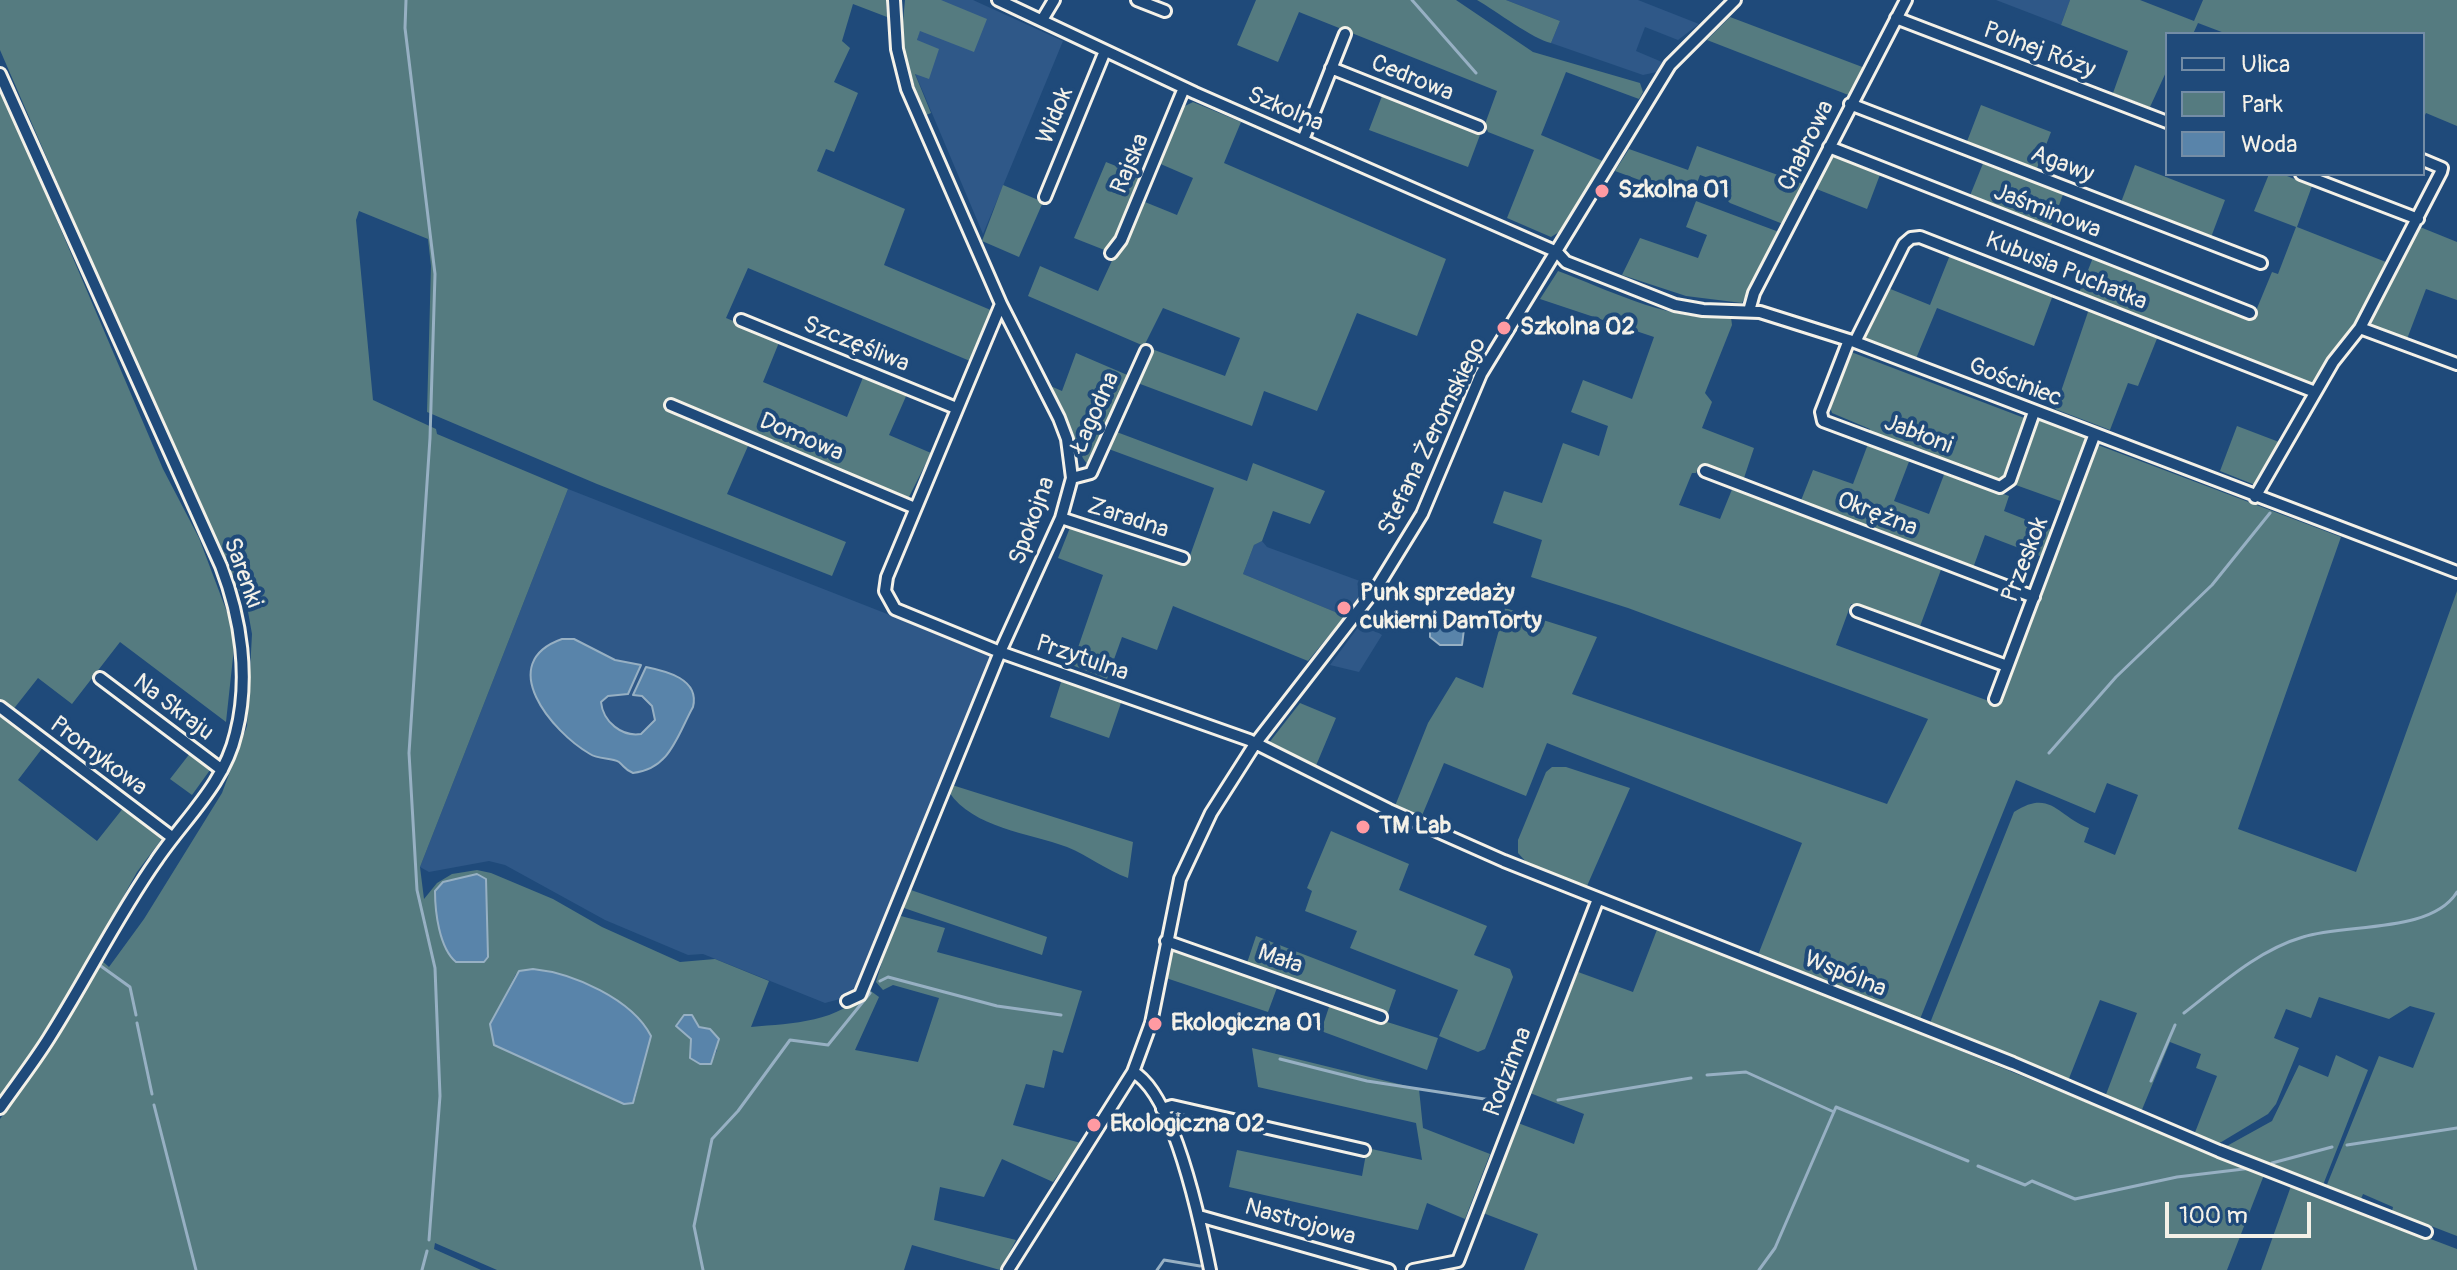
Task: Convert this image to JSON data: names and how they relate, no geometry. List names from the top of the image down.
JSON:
{
  "streets": {
    "street": [
      "Polnej Róży",
      "Cedrowa",
      "Szkolna",
      "Widok",
      "Chabrowa",
      "Rajska",
      "Agawy",
      "Jaśminowa",
      "Kubusia Puchatka",
      "Szczęśliwa",
      "Gościniec",
      "Łagodna",
      "Jabłoni",
      "Stefana Żeromskiego",
      "Domowa",
      "Okrężna",
      "Zaradna",
      "Spokojna",
      "Przeskok",
      "Sarenki",
      "Przytulna",
      "Na Skraju",
      "Promykowa",
      "Mała",
      "Wspólna",
      "Rodzinna",
      "Nastrojowa"
    ]
  },
  "crossings": [
    ["Polnej Róży", "Chabrowa"],
    ["Szkolna", "Widok"],
    ["Szkolna", "Rajska"],
    ["Szkolna", "Gościniec"],
    ["Szkolna", "Stefana Żeromskiego"],
    ["Chabrowa", "Agawy"],
    ["Chabrowa", "Jaśminowa"],
    ["Chabrowa", "Gościniec"],
    ["Kubusia Puchatka", "Gościniec"],
    ["Kubusia Puchatka", "Jabłoni"],
    ["Gościniec", "Jabłoni"],
    ["Gościniec", "Stefana Żeromskiego"],
    ["Gościniec", "Przeskok"],
    ["Łagodna", "Spokojna"],
    ["Stefana Żeromskiego", "Przytulna"],
    ["Stefana Żeromskiego", "Mała"],
    ["Stefana Żeromskiego", "Wspólna"],
    ["Domowa", "Przytulna"],
    ["Okrężna", "Przeskok"],
    ["Zaradna", "Spokojna"],
    ["Spokojna", "Przytulna"],
    ["Sarenki", "Na Skraju"],
    ["Sarenki", "Promykowa"],
    ["Przytulna", "Wspólna"],
    ["Wspólna", "Rodzinna"]
  ],
  "places": [
    "Szkolna 01",
    "Szkolna 02",
    "Punk sprzedaży cukierni DamTorty",
    "TM Lab",
    "Ekologiczna 01",
    "Ekologiczna 02"
  ],
  "legend": ["Ulica", "Park", "Woda"],
  "scale_bar": "100 m"
}
